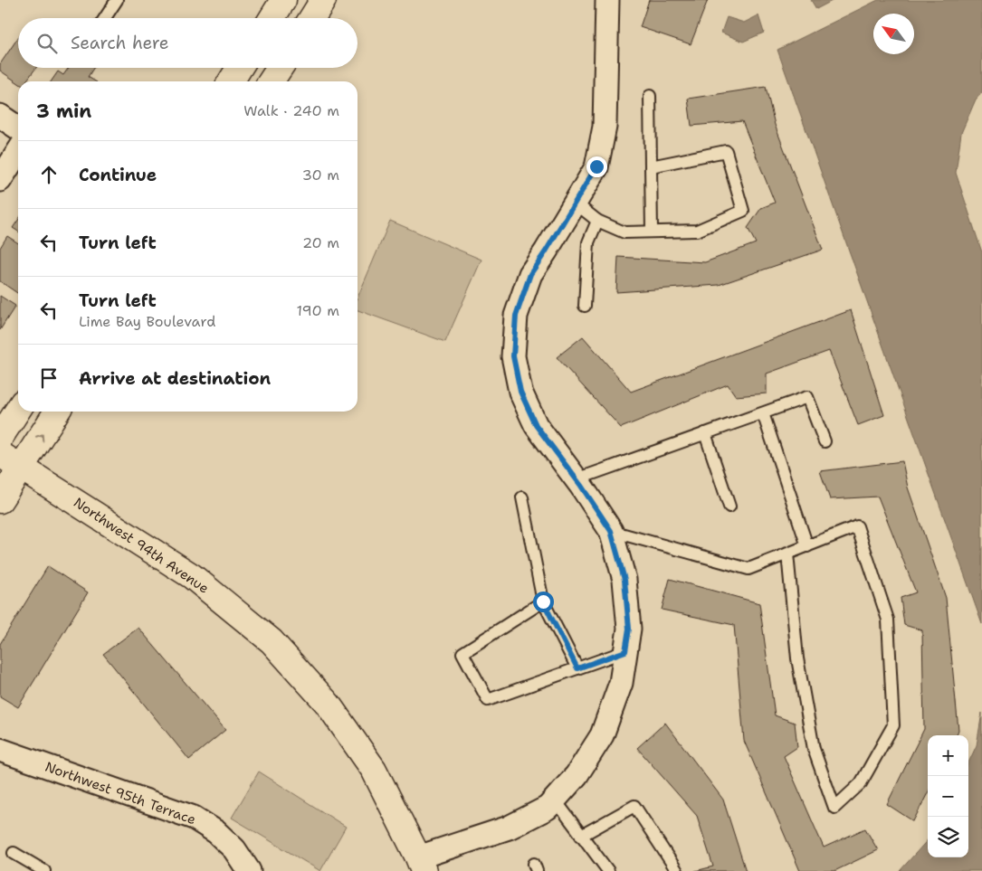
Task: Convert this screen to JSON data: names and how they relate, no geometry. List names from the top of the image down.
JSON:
{
  "streets": {
    "street": ["Northwest 94th Avenue", "Northwest 95th Terrace"]
  },
  "north": "top left",
  "page": {
    "search": "Search here",
    "heading": ["3 min", "Walk · 240 m"],
    "list": [
      ["Continue", "30 m"],
      ["Turn left", "20 m"],
      ["Turn left", "Lime Bay Boulevard", "190 m"],
      "Arrive at destination"
    ],
    "map_buttons": ["+", "−"]
  }
}
